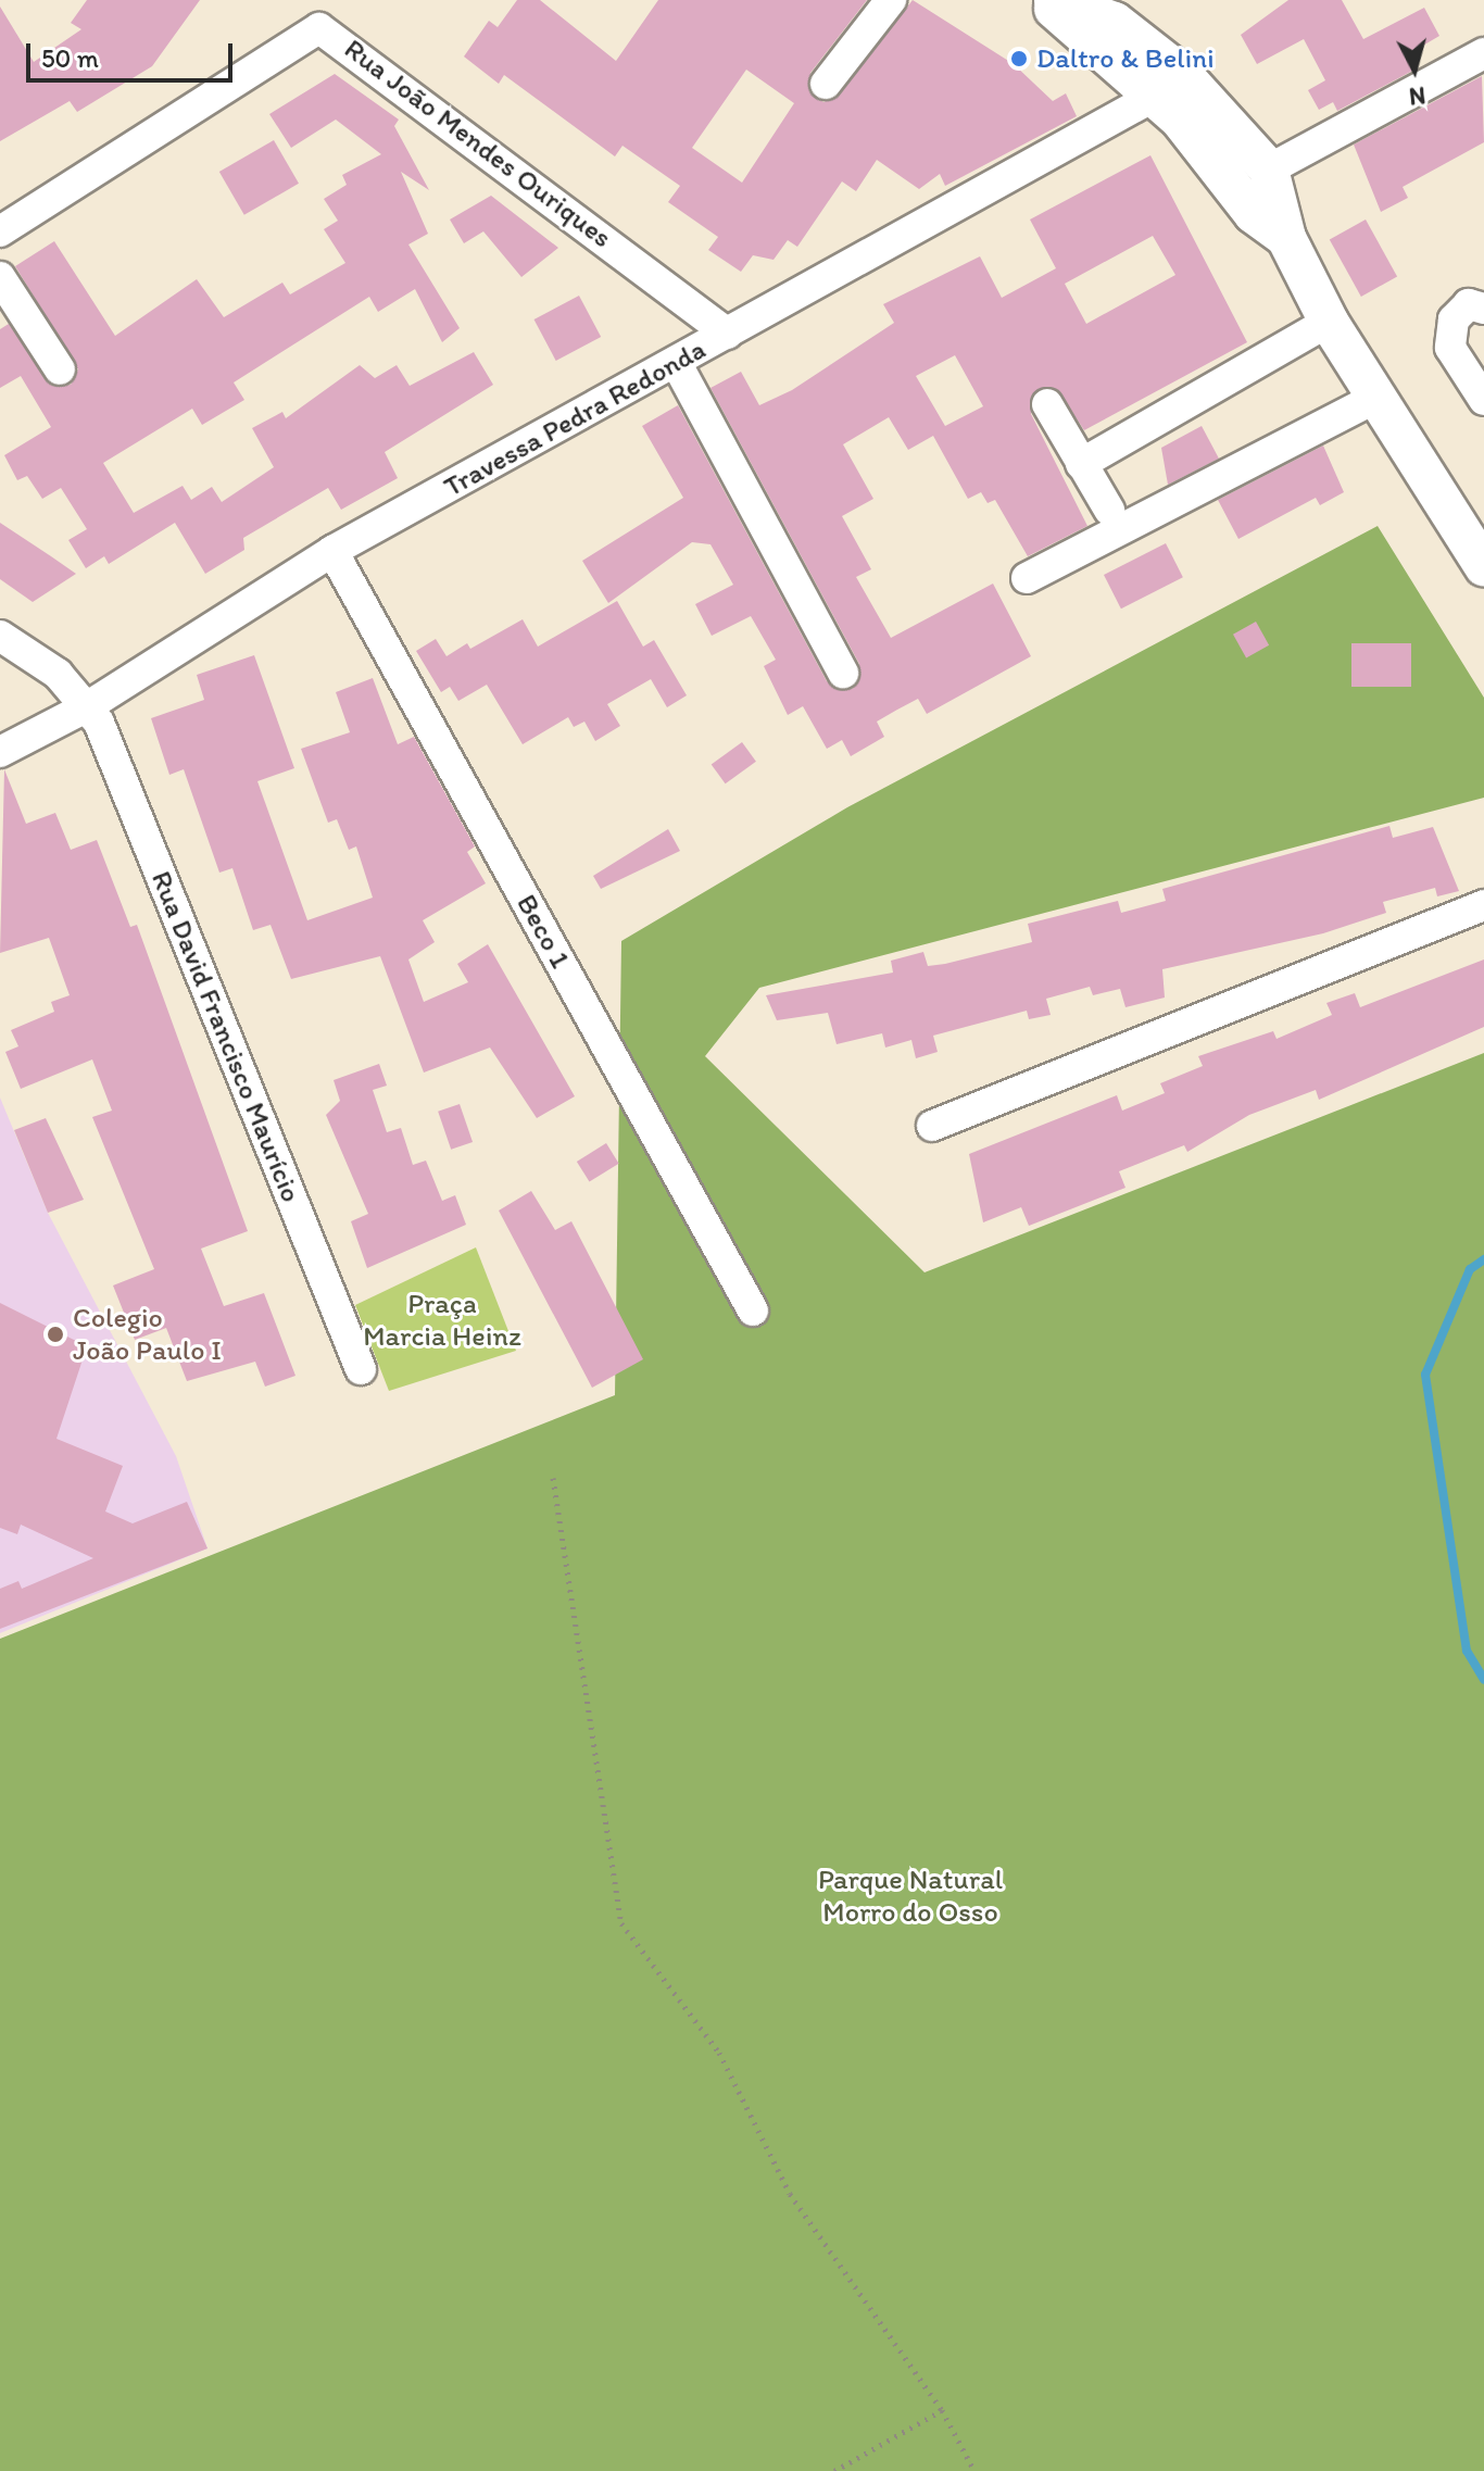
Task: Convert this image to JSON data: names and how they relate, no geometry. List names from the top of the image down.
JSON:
{
  "streets": {
    "street": [
      "Rua João Mendes Ouriques",
      "Travessa Pedra Redonda",
      "Beco 1",
      "Rua David Francisco Maurício"
    ]
  },
  "crossings": [
    ["Rua João Mendes Ouriques", "Travessa Pedra Redonda"],
    ["Travessa Pedra Redonda", "Beco 1"],
    ["Travessa Pedra Redonda", "Rua David Francisco Maurício"]
  ],
  "parks": ["Praça Marcia Heinz", "Parque Natural Morro do Osso"],
  "places": ["Daltro & Belini", "Colegio João Paulo I"],
  "scale_bar": "50 m",
  "north": "bottom"
}
